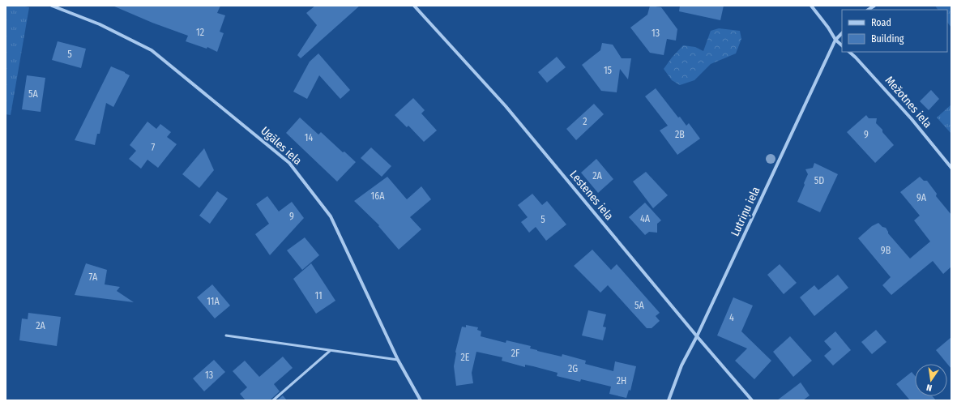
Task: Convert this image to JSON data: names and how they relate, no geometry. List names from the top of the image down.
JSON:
{
  "streets": {
    "street": [
      "Mežotnes iela",
      "Ugāles iela",
      "Lestenes iela",
      "Lutriņu iela"
    ]
  },
  "crossings": [
    ["Lestenes iela", "Lutriņu iela"]
  ],
  "house_numbers": [
    "12",
    "13",
    "5",
    "15",
    "5A",
    "2",
    "2B",
    "9",
    "14",
    "7",
    "2A",
    "5D",
    "16A",
    "9A",
    "9",
    "4A",
    "5",
    "9B",
    "7A",
    "11",
    "11A",
    "5A",
    "4",
    "2A",
    "2F",
    "2E",
    "2G",
    "13",
    "2H"
  ],
  "legend": ["Road", "Building"],
  "north": "bottom"
}
